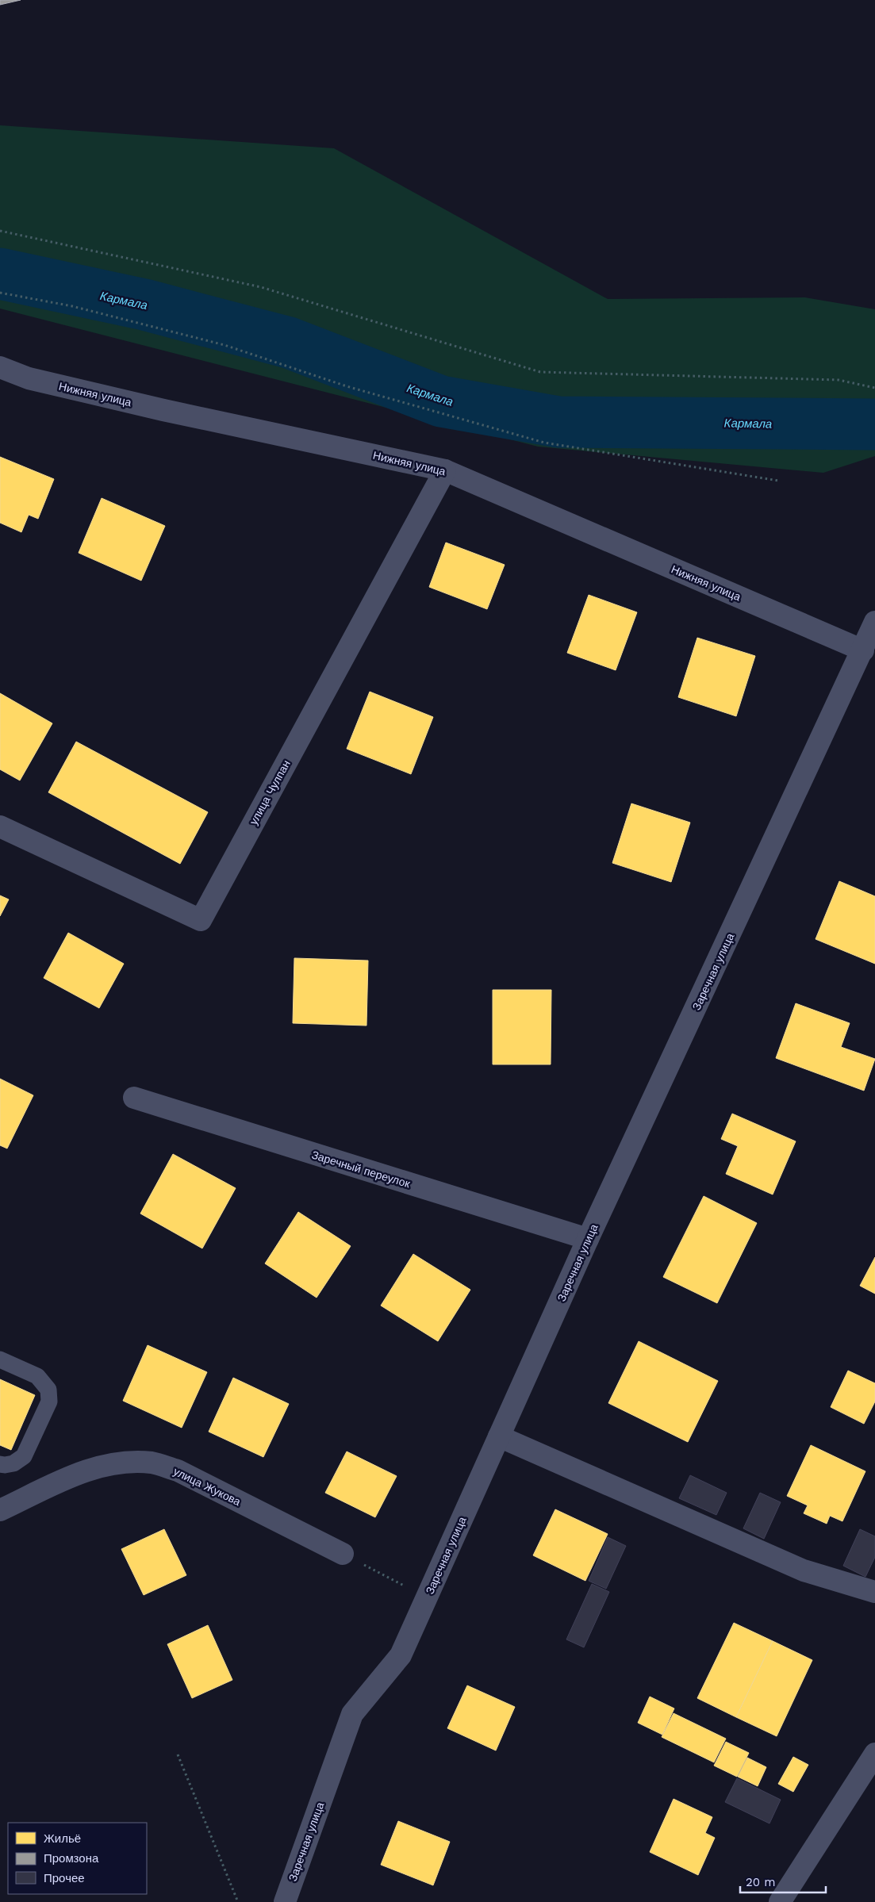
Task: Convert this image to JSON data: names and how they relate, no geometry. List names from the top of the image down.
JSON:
{
  "streets": {
    "street": [
      "Нижняя улица",
      "улица Чулпан",
      "Заречная улица",
      "Заречный переулок",
      "улица Жукова"
    ]
  },
  "crossings": [
    ["Нижняя улица", "улица Чулпан"],
    ["Нижняя улица", "Заречная улица"],
    ["Заречная улица", "Заречный переулок"]
  ],
  "water": ["Кармала"],
  "legend": ["Жильё", "Промзона", "Прочее"],
  "scale_bar": "20 m"
}
